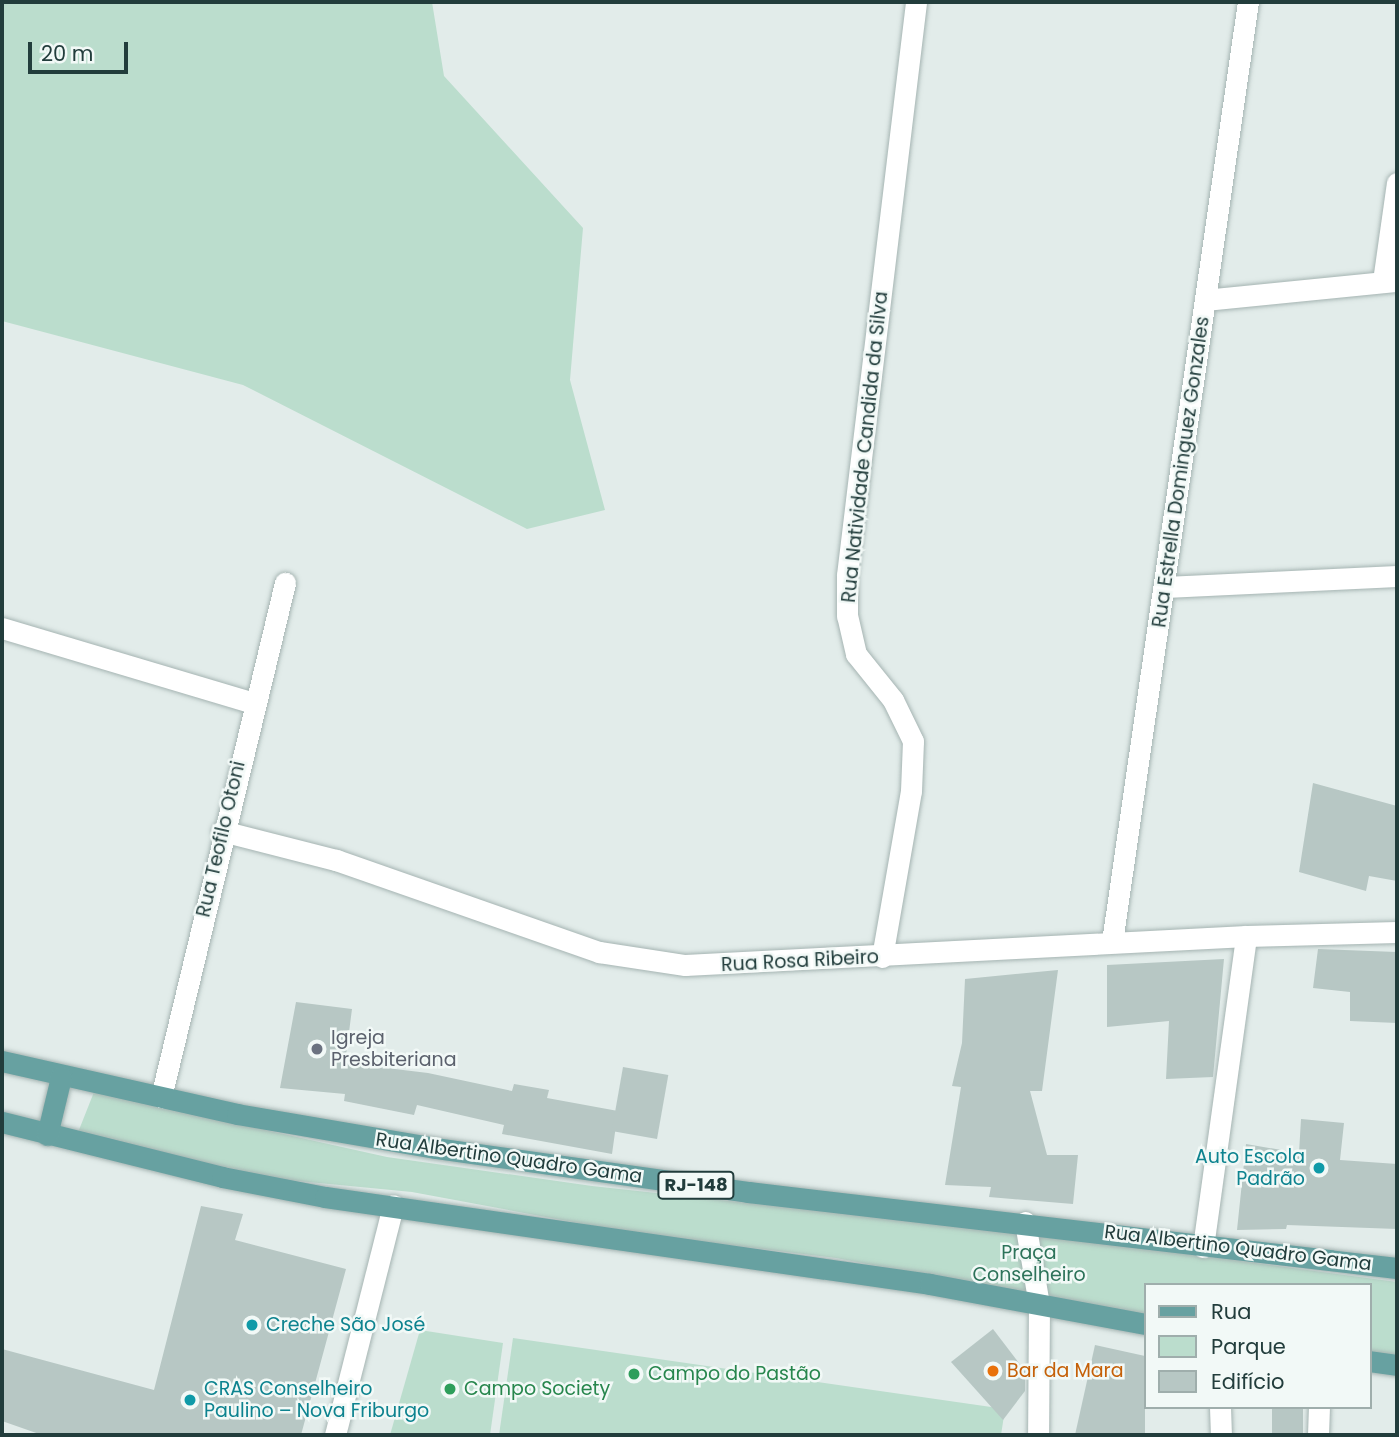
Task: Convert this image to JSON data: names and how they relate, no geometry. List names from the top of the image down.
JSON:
{
  "streets": {
    "main road": ["Rua Albertino Quadro Gama", "RJ-148"],
    "street": [
      "Rua Natividade Candida da Silva",
      "Rua Estrella Dominguez Gonzales",
      "Rua Teofilo Otoni",
      "Rua Rosa Ribeiro"
    ]
  },
  "crossings": [
    ["Rua Natividade Candida da Silva", "Rua Rosa Ribeiro"],
    ["Rua Estrella Dominguez Gonzales", "Rua Rosa Ribeiro"],
    ["Rua Teofilo Otoni", "Rua Rosa Ribeiro"],
    ["Rua Teofilo Otoni", "Rua Albertino Quadro Gama"]
  ],
  "parks": ["Praça Conselheiro"],
  "places": [
    "Igreja Presbiteriana",
    "Auto Escola Padrão",
    "Creche São José",
    "Bar da Mara",
    "Campo do Pastão",
    "Campo Society",
    "CRAS Conselheiro Paulino – Nova Friburgo"
  ],
  "legend": ["Rua", "Parque", "Edifício"],
  "scale_bar": "20 m"
}
